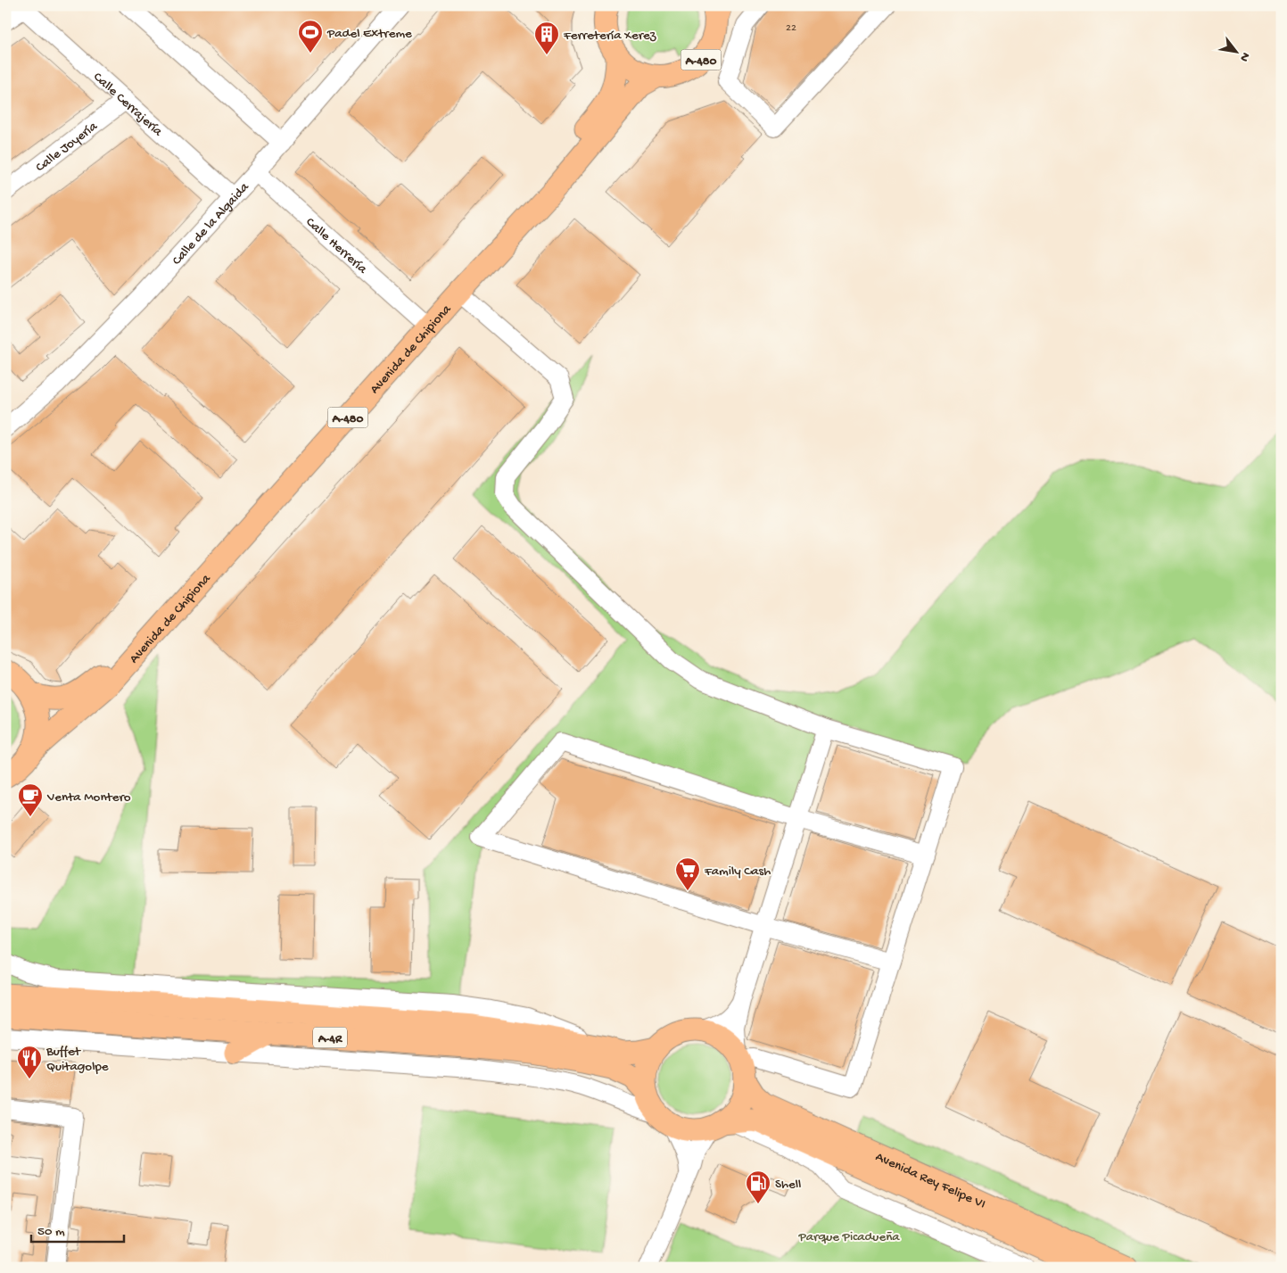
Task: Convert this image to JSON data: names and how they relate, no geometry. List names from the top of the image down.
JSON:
{
  "streets": {
    "main road": [
      "A-480",
      "Avenida de Chipiona",
      "A-4R",
      "Avenida Rey Felipe VI"
    ],
    "street": [
      "Calle Cerrajería",
      "Calle Joyería",
      "Calle de la Algaida",
      "Calle Herrería"
    ]
  },
  "crossings": [
    ["A-480", "Avenida de Chipiona"],
    ["Calle Cerrajería", "Calle Joyería"],
    ["Calle Cerrajería", "Calle de la Algaida"],
    ["Calle de la Algaida", "Calle Herrería"],
    ["Calle Herrería", "Avenida de Chipiona"],
    ["A-4R", "Avenida Rey Felipe VI"]
  ],
  "parks": ["Parque Picadueña"],
  "places": {
    "sports": ["Padel Extreme"],
    "building": ["Ferretería Xerez"],
    "cafe": ["Venta Montero"],
    "supermarket": ["Family Cash"],
    "restaurant": ["Buffet Quitagolpe"],
    "fuel station": ["Shell"]
  },
  "house_numbers": ["22"],
  "scale_bar": "50 m",
  "north": "bottom right"
}
